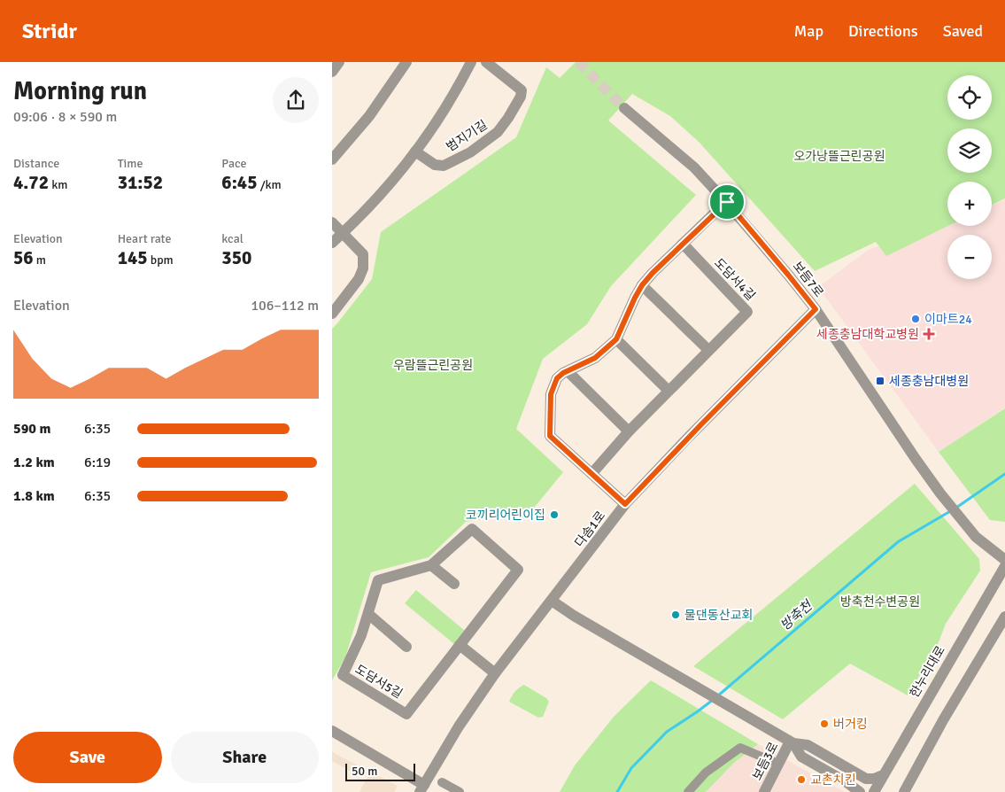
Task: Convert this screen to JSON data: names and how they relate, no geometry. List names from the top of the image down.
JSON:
{
  "streets": {
    "street": [
      "범지기길",
      "도담서4길",
      "보듬7로",
      "다솜1로",
      "한누리대로",
      "도담서5길",
      "보듬3로"
    ]
  },
  "crossings": [
    ["보듬7로", "다솜1로"]
  ],
  "water": ["방축천"],
  "parks": ["오가낭뜰근린공원", "우람뜰근린공원", "방축천수변공원"],
  "places": {
    "other": [
      "이마트24",
      "코끼리어린이집",
      "물댄동산교회",
      "버거킹",
      "교촌치킨"
    ],
    "health": ["세종충남대학교병원"],
    "transit": ["세종충남대병원"]
  },
  "scale_bar": "50 m",
  "page": {
    "header": "Stridr",
    "nav": ["Map", "Directions", "Saved"],
    "heading": ["Morning run", "09:06 · 8 × 590 m"],
    "map_buttons": ["+", "−"],
    "stats": [
      ["Distance", "4.72 km"],
      ["Time", "31:52"],
      ["Pace", "6:45 /km"],
      ["Elevation", "56 m"],
      ["Heart rate", "145 bpm"],
      ["kcal", "350"]
    ],
    "chart": ["Elevation", "106–112 m"],
    "list": [
      {
        "name": "590 m",
        "note": "6:35"
      },
      {
        "name": "1.2 km",
        "note": "6:19"
      },
      {
        "name": "1.8 km",
        "note": "6:35"
      }
    ],
    "buttons": ["Save", "Share"],
    "scale": "50 m"
  }
}
